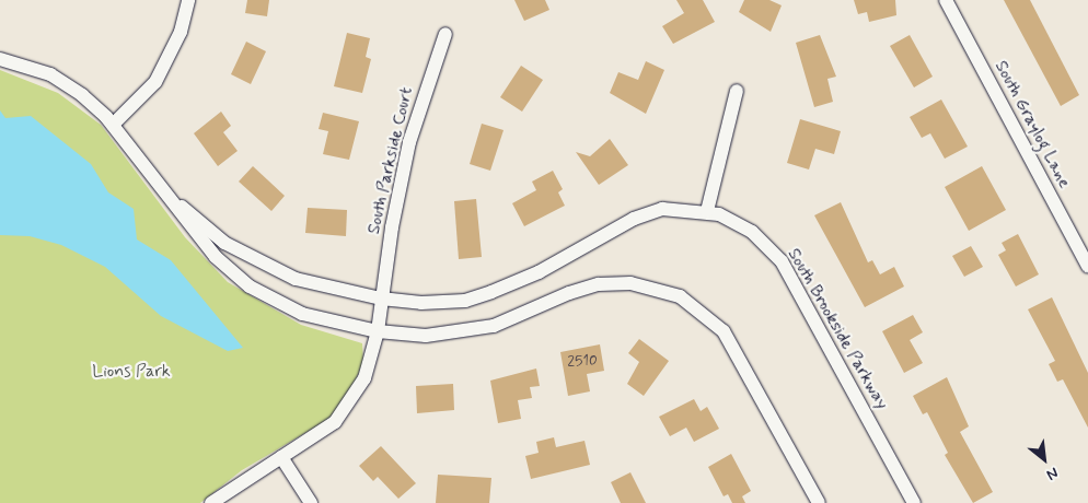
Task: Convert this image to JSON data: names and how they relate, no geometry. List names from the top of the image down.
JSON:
{
  "streets": {
    "street": ["South Graylog Lane", "South Parkside Court", "South Brookside Parkway"]
  },
  "crossings": [
    ["South Parkside Court", "South Brookside Parkway"]
  ],
  "parks": ["Lions Park"],
  "house_numbers": ["2510"],
  "north": "bottom right"
}
